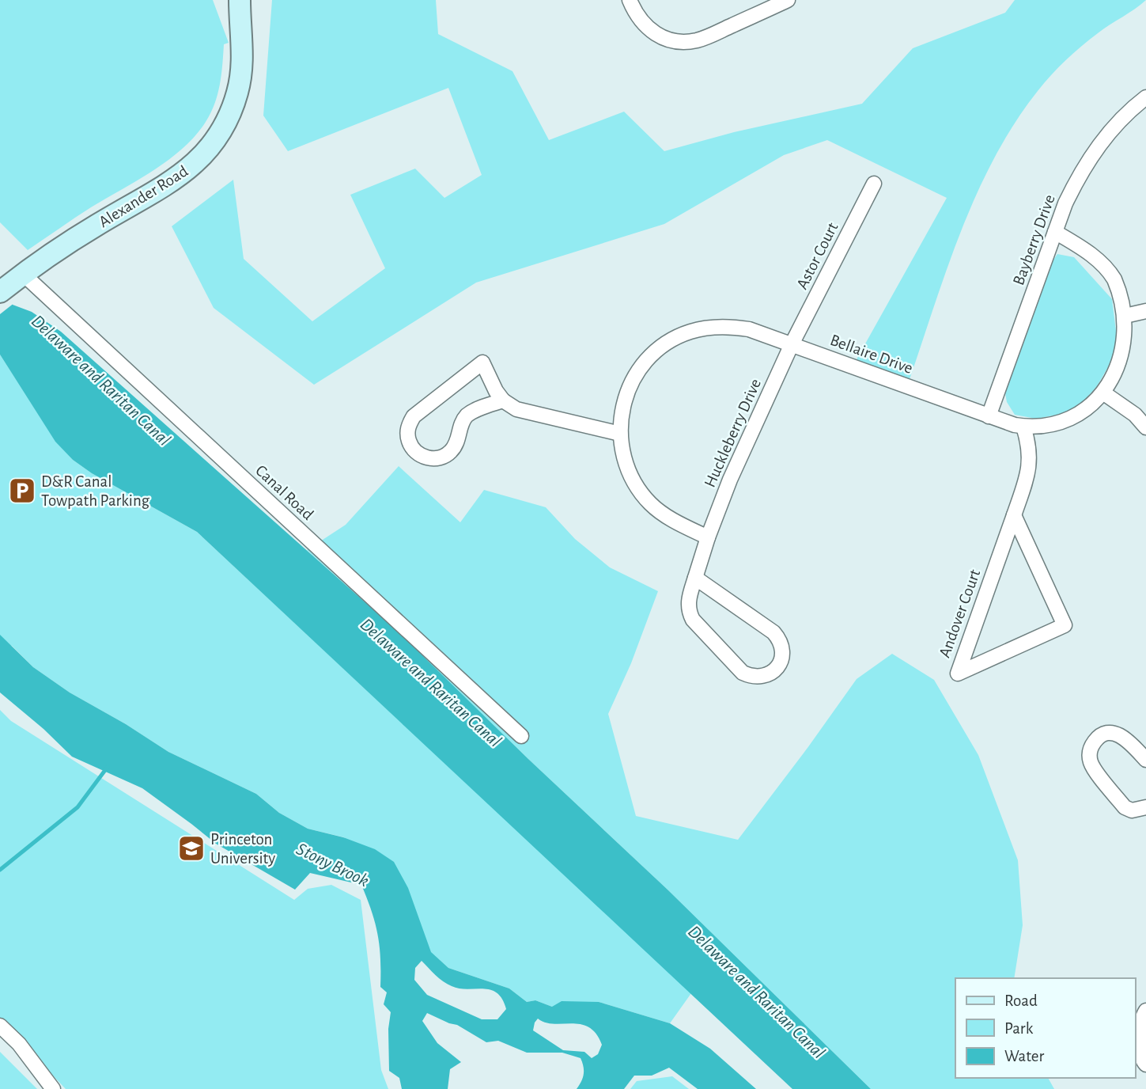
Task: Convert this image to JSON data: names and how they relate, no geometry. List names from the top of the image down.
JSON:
{
  "streets": {
    "main road": ["Alexander Road"],
    "street": [
      "Bayberry Drive",
      "Astor Court",
      "Bellaire Drive",
      "Huckleberry Drive",
      "Canal Road",
      "Andover Court"
    ]
  },
  "crossings": [
    ["Alexander Road", "Canal Road"],
    ["Bayberry Drive", "Bellaire Drive"],
    ["Astor Court", "Bellaire Drive"],
    ["Astor Court", "Huckleberry Drive"],
    ["Bellaire Drive", "Huckleberry Drive"]
  ],
  "water": ["Delaware and Raritan Canal", "Stony Brook"],
  "places": {
    "parking": ["D&R Canal Towpath Parking"],
    "school or university": ["Princeton University"]
  },
  "legend": ["Road", "Park", "Water"]
}
